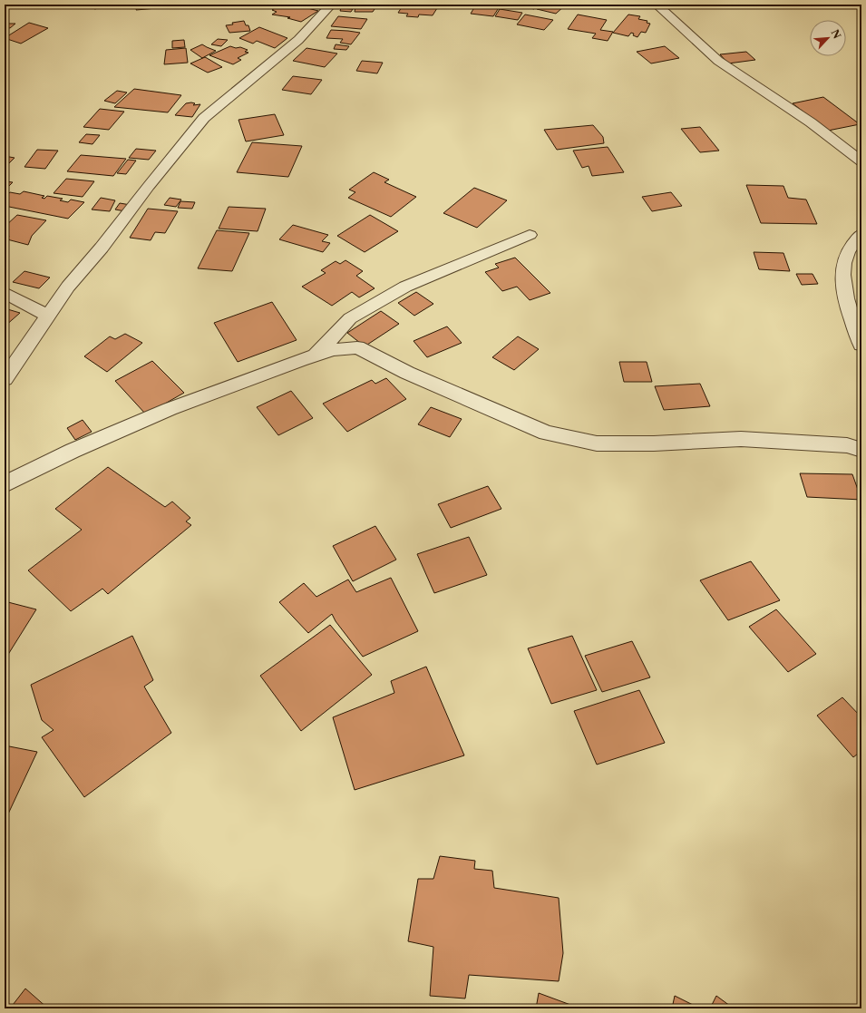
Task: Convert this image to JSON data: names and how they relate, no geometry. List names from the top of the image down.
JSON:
{
  "north": "top right"
}
